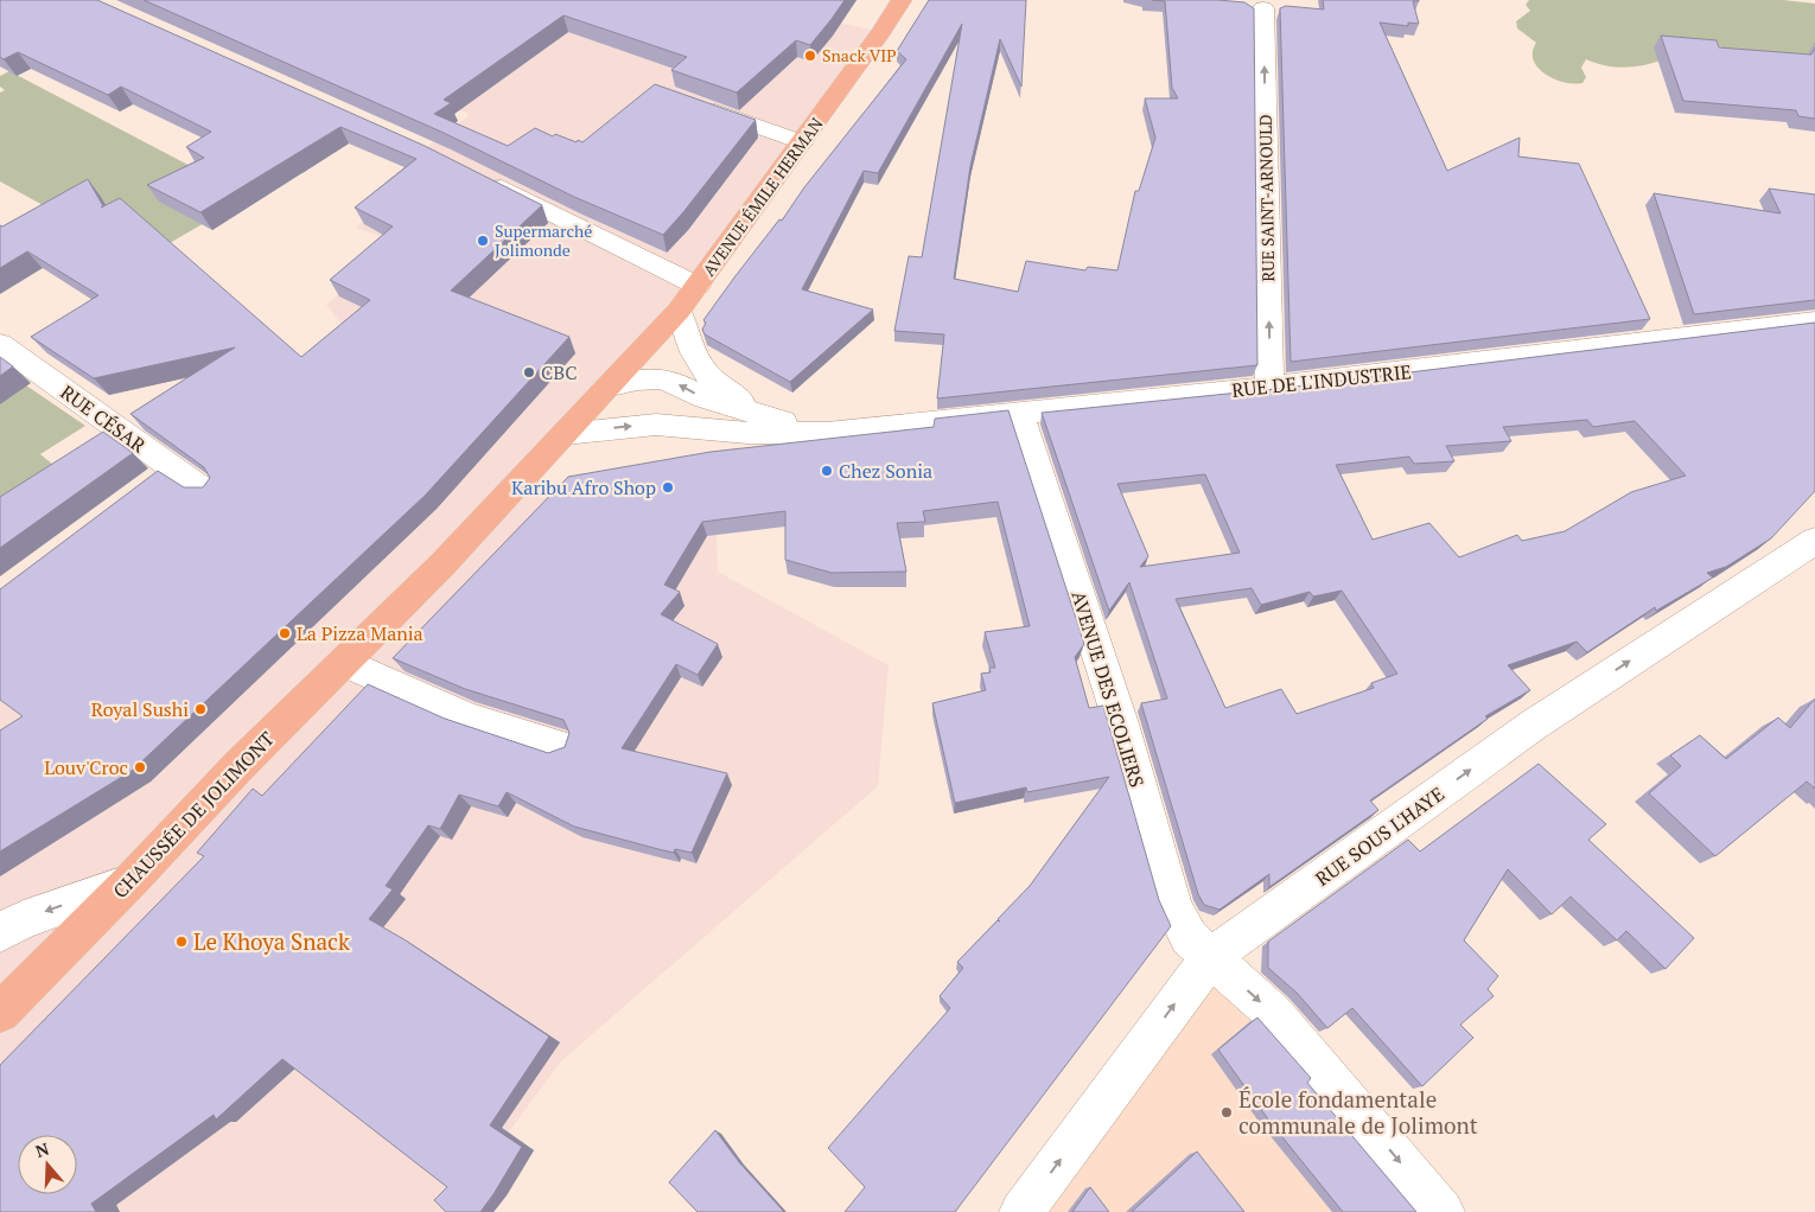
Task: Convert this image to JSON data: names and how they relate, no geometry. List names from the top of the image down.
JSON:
{
  "streets": {
    "main road": ["AVENUE ÉMILE HERMAN", "CHAUSSÉE DE JOLIMONT"],
    "street": [
      "RUE SAINT-ARNOULD",
      "RUE DE L'INDUSTRIE",
      "RUE CÉSAR",
      "AVENUE DES ECOLIERS",
      "RUE SOUS L'HAYE"
    ]
  },
  "crossings": [
    ["AVENUE ÉMILE HERMAN", "RUE DE L'INDUSTRIE"],
    ["AVENUE ÉMILE HERMAN", "CHAUSSÉE DE JOLIMONT"],
    ["RUE SAINT-ARNOULD", "RUE DE L'INDUSTRIE"],
    ["RUE DE L'INDUSTRIE", "AVENUE DES ECOLIERS"],
    ["RUE DE L'INDUSTRIE", "CHAUSSÉE DE JOLIMONT"],
    ["AVENUE DES ECOLIERS", "RUE SOUS L'HAYE"]
  ],
  "one_way": ["RUE SAINT-ARNOULD", "AVENUE DES ECOLIERS", "RUE SOUS L'HAYE"],
  "places": [
    "Snack VIP",
    "Supermarché Jolimonde",
    "CBC",
    "Chez Sonia",
    "Karibu Afro Shop",
    "La Pizza Mania",
    "Royal Sushi",
    "Louv'Croc",
    "Le Khoya Snack",
    "École fondamentale communale de Jolimont"
  ],
  "north": "top"
}
